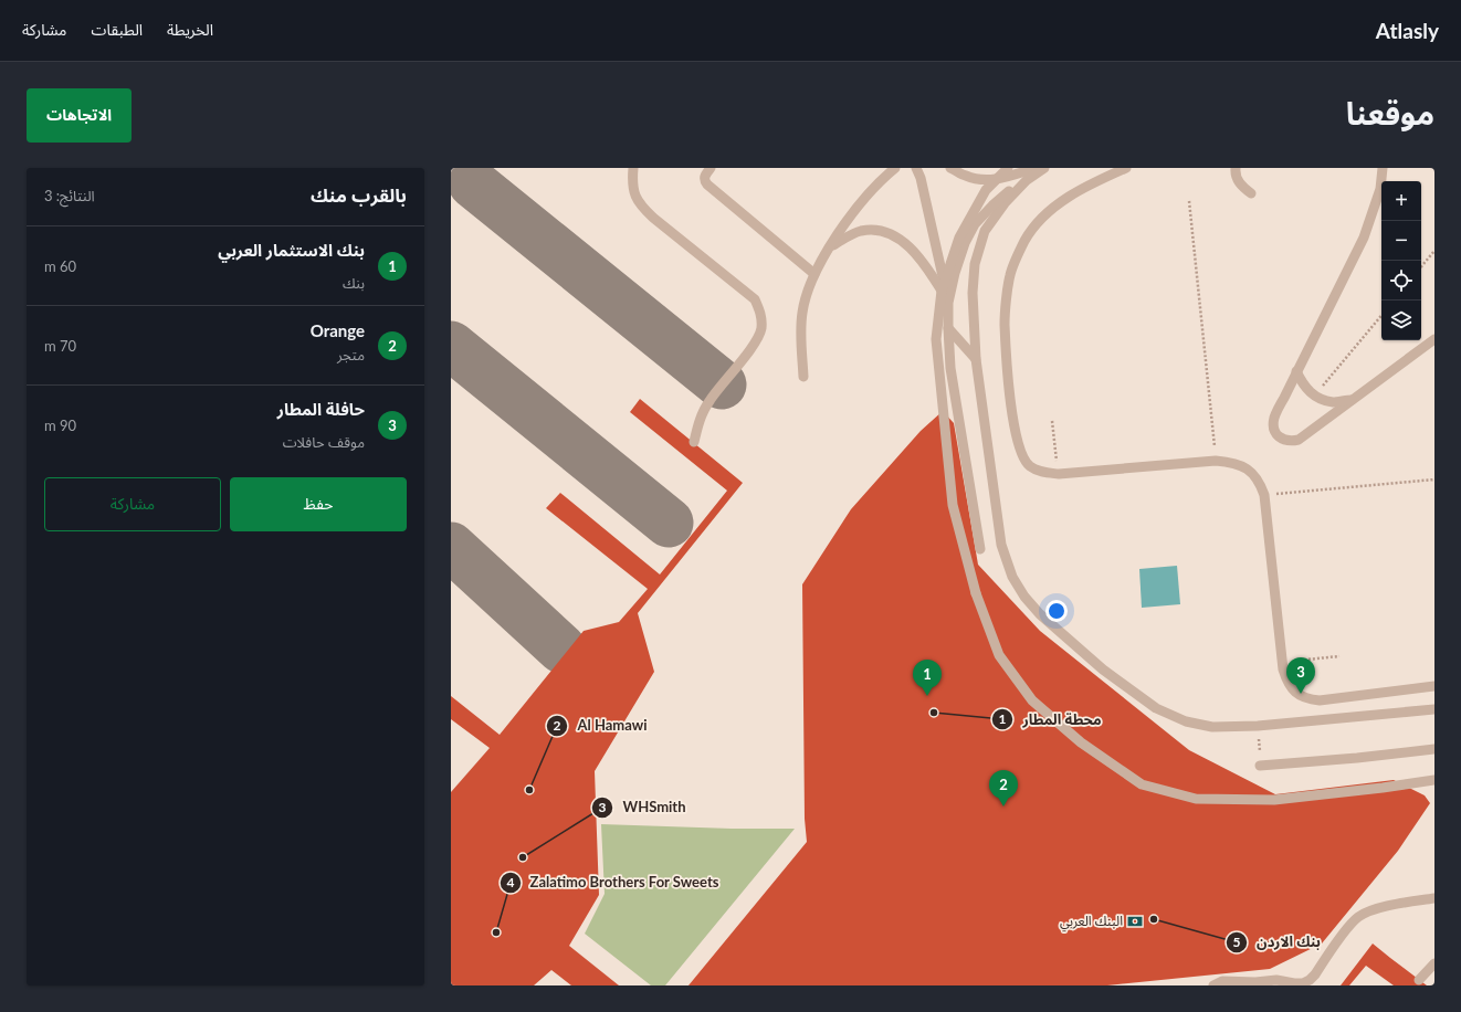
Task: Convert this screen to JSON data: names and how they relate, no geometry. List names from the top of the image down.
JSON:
{
  "places": {
    "other": [
      "محطة المطار",
      "Al Hamawi",
      "WHSmith",
      "بنك الاردن",
      "Zalatimo Brothers For Sweets"
    ],
    "bank": ["البنك العربي"]
  },
  "page": {
    "header": "Atlasly",
    "nav": ["الخريطة", "الطبقات", "مشاركة"],
    "title": "موقعنا",
    "buttons": [
      "الاتجاهات",
      ["حفظ", "مشاركة"]
    ],
    "heading": ["بالقرب منك", "النتائج: 3"],
    "map_buttons": ["+", "−"],
    "list": [
      {
        "mark": "1",
        "name": "بنك الاستثمار العربي",
        "note": "بنك",
        "value": "60 m"
      },
      {
        "mark": "2",
        "name": "Orange",
        "note": "متجر",
        "value": "70 m"
      },
      {
        "mark": "3",
        "name": "حافلة المطار",
        "note": "موقف حافلات",
        "value": "90 m"
      }
    ],
    "pins": ["3", "1", "2"]
  }
}
